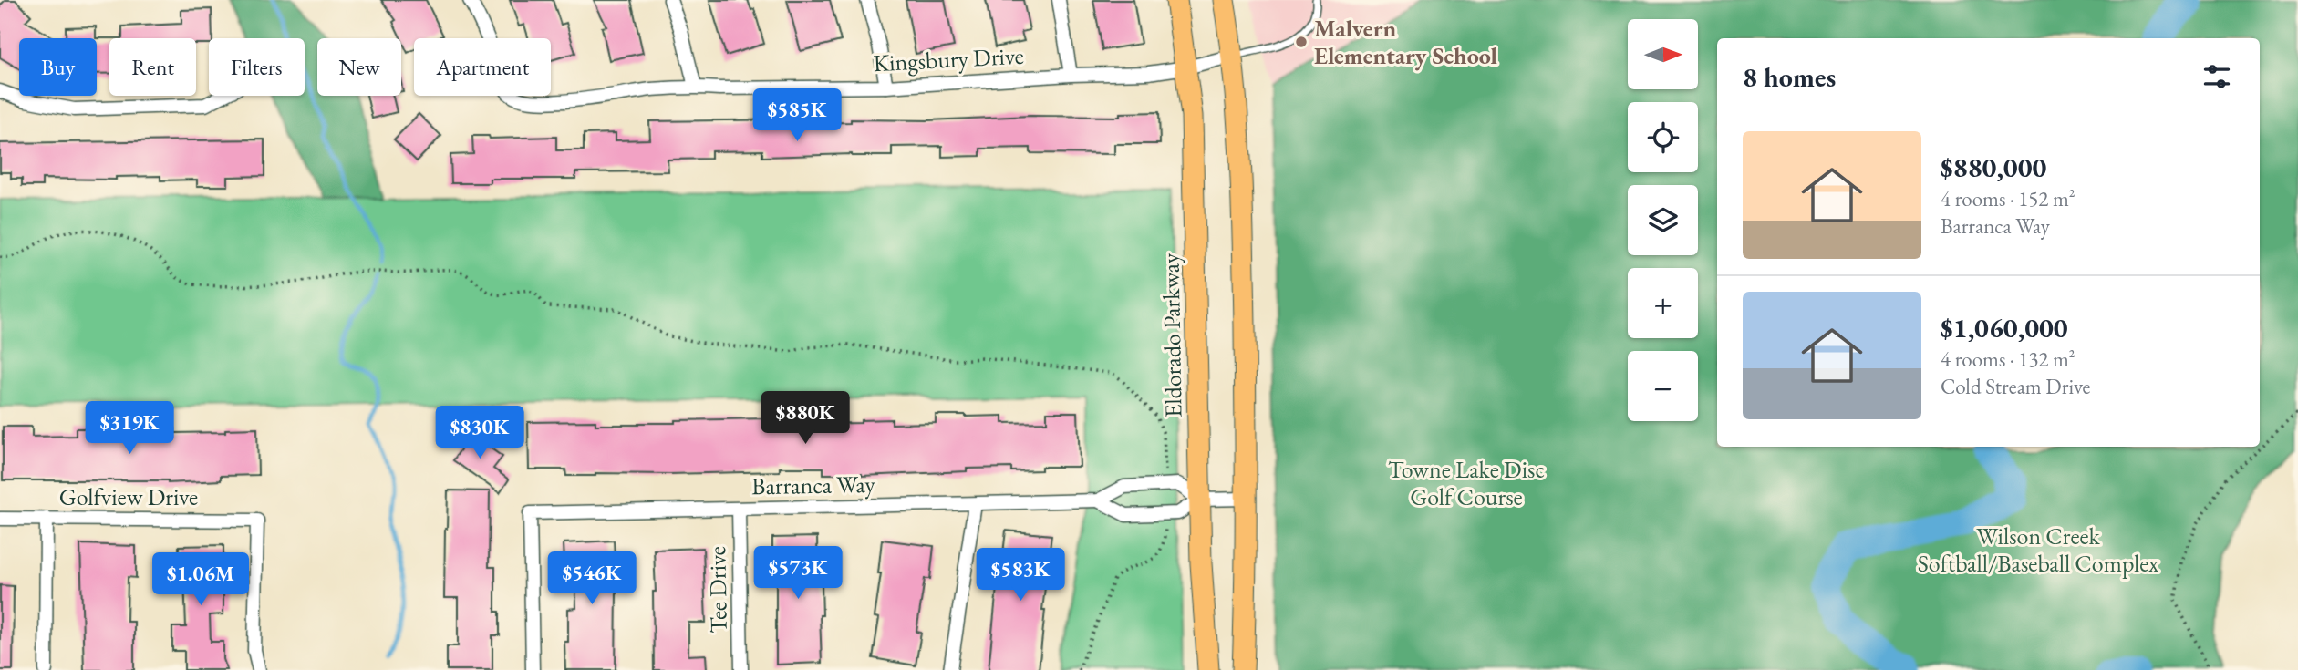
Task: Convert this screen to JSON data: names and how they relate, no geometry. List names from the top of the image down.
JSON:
{
  "streets": {
    "main road": ["Eldorado Parkway"],
    "street": [
      "Kingsbury Drive",
      "Barranca Way",
      "Golfview Drive",
      "Tee Drive"
    ]
  },
  "crossings": [
    ["Kingsbury Drive", "Eldorado Parkway"],
    ["Eldorado Parkway", "Barranca Way"],
    ["Barranca Way", "Tee Drive"]
  ],
  "parks": ["Towne Lake Disc Golf Course", "Wilson Creek Softball/Baseball Complex"],
  "places": ["Malvern Elementary School"],
  "north": "right",
  "page": {
    "map_buttons": ["+", "−"],
    "chip": [
      "Buy",
      "Rent",
      "Filters",
      "New",
      "Apartment"
    ],
    "heading": "8 homes",
    "price": [
      "$585K",
      "$880K",
      "$319K",
      "$830K",
      "$573K",
      "$583K",
      "$546K",
      "$1.06M"
    ],
    "list": [
      {
        "name": "$880,000",
        "note": "4 rooms · 152 m² · Barranca Way"
      },
      {
        "name": "$1,060,000",
        "note": "4 rooms · 132 m² · Cold Stream Drive"
      }
    ]
  }
}
